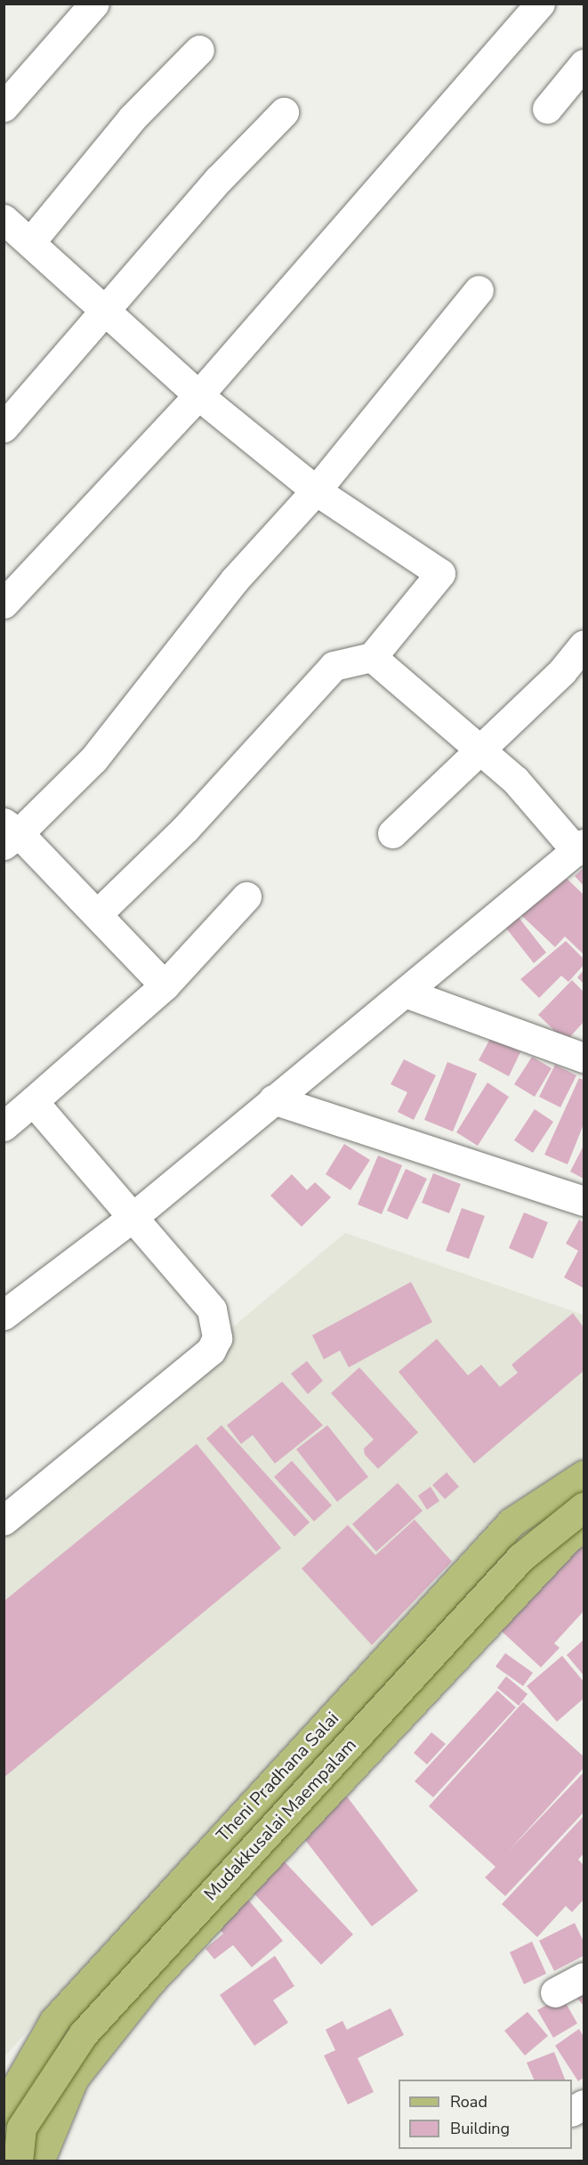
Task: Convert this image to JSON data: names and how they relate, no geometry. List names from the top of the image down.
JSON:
{
  "streets": {
    "main road": ["Theni Pradhana Salai", "Mudakkusalai Maempalam"]
  },
  "legend": ["Road", "Building"]
}
